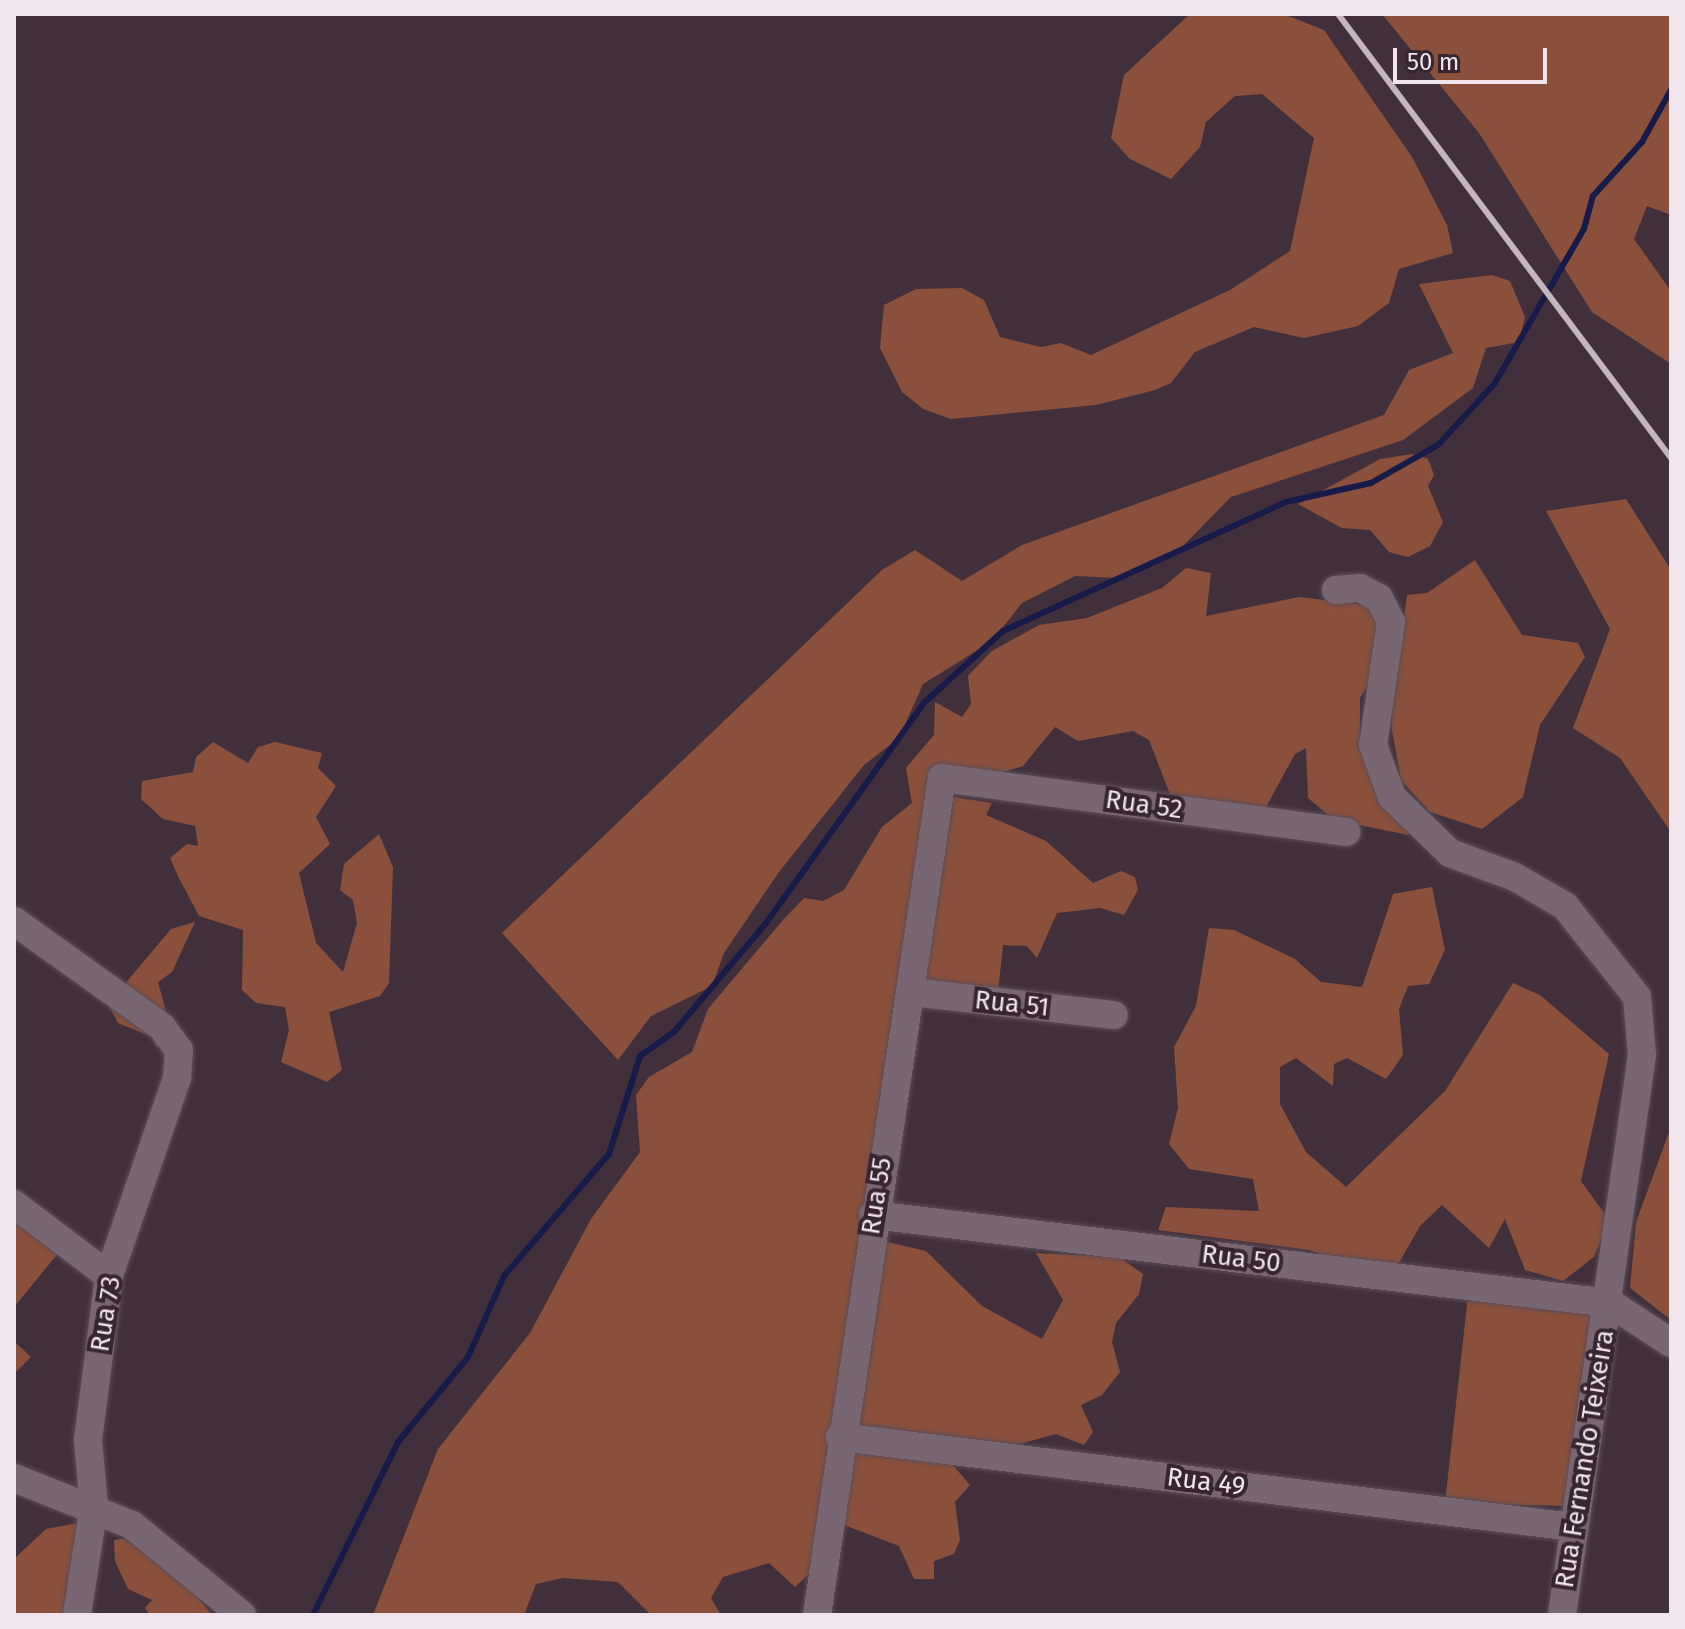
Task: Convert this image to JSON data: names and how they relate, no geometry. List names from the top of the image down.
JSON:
{
  "streets": {
    "street": [
      "Rua 52",
      "Rua 51",
      "Rua 55",
      "Rua 50",
      "Rua 73",
      "Rua Fernando Teixeira",
      "Rua 49"
    ]
  },
  "crossings": [
    ["Rua 52", "Rua 55"],
    ["Rua 51", "Rua 55"],
    ["Rua 55", "Rua 50"],
    ["Rua 55", "Rua 49"],
    ["Rua 50", "Rua Fernando Teixeira"],
    ["Rua Fernando Teixeira", "Rua 49"]
  ],
  "scale_bar": "50 m"
}
